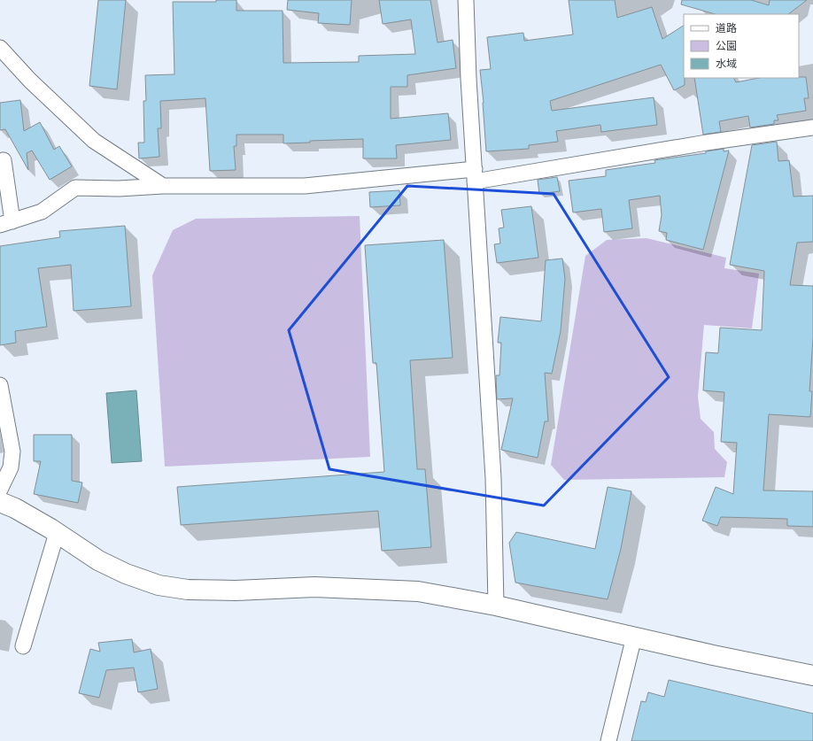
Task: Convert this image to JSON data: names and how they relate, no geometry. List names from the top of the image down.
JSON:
{
  "legend": ["道路", "公園", "水域"]
}
